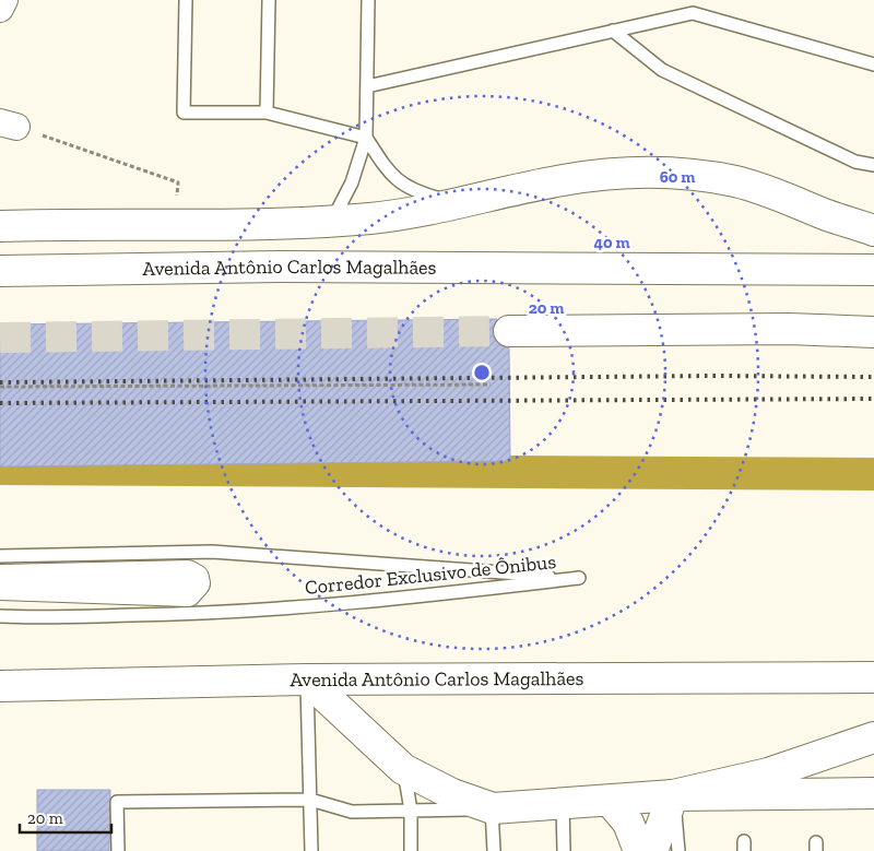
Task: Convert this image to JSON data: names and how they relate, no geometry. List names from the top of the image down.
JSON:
{
  "streets": {
    "main road": ["Avenida Antônio Carlos Magalhães"],
    "lane": ["Corredor Exclusivo de Ônibus"]
  },
  "scale_bar": "20 m",
  "rings": ["60 m", "40 m", "20 m"]
}
